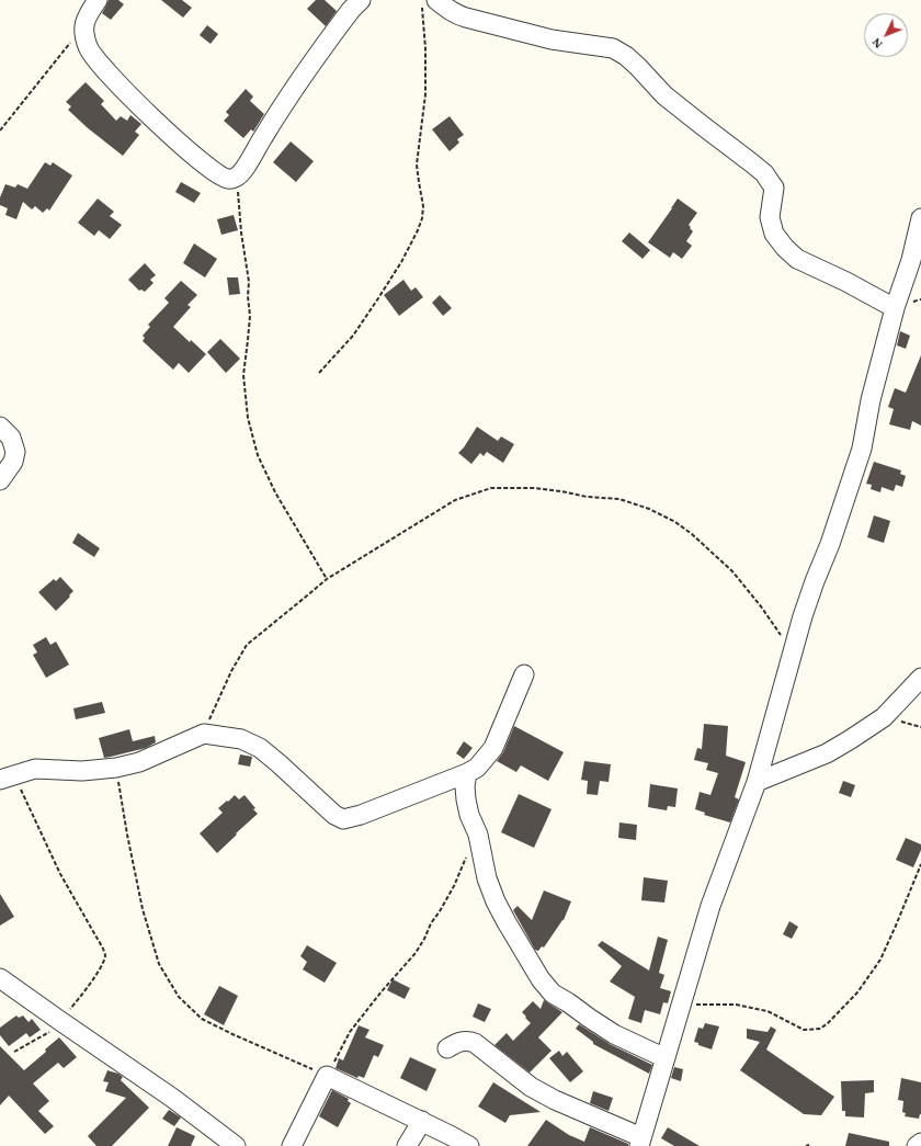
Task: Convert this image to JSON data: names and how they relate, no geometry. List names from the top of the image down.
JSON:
{
  "north": "bottom left"
}
